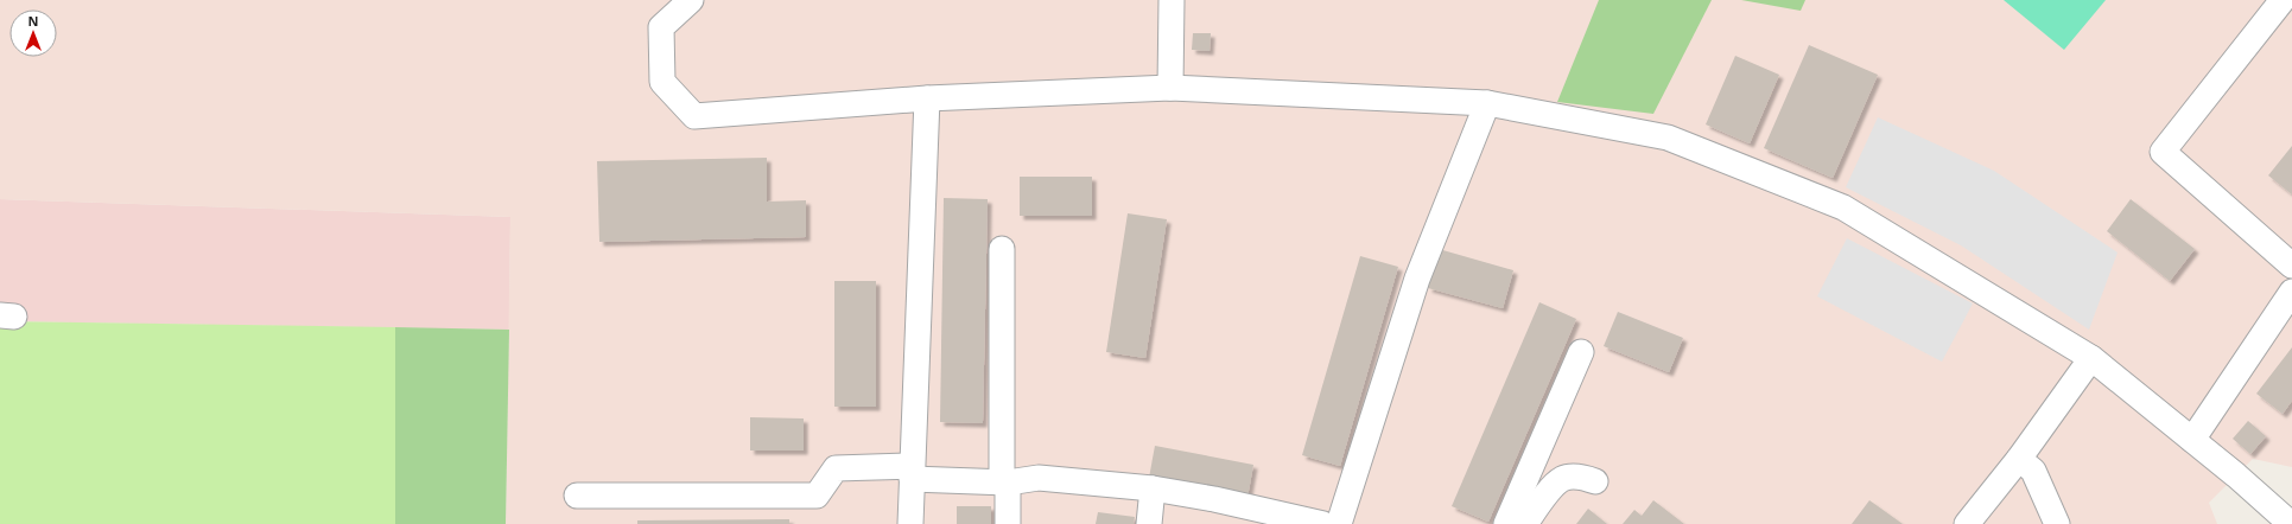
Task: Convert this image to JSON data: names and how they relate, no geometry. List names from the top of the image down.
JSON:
{
  "north": "top"
}
